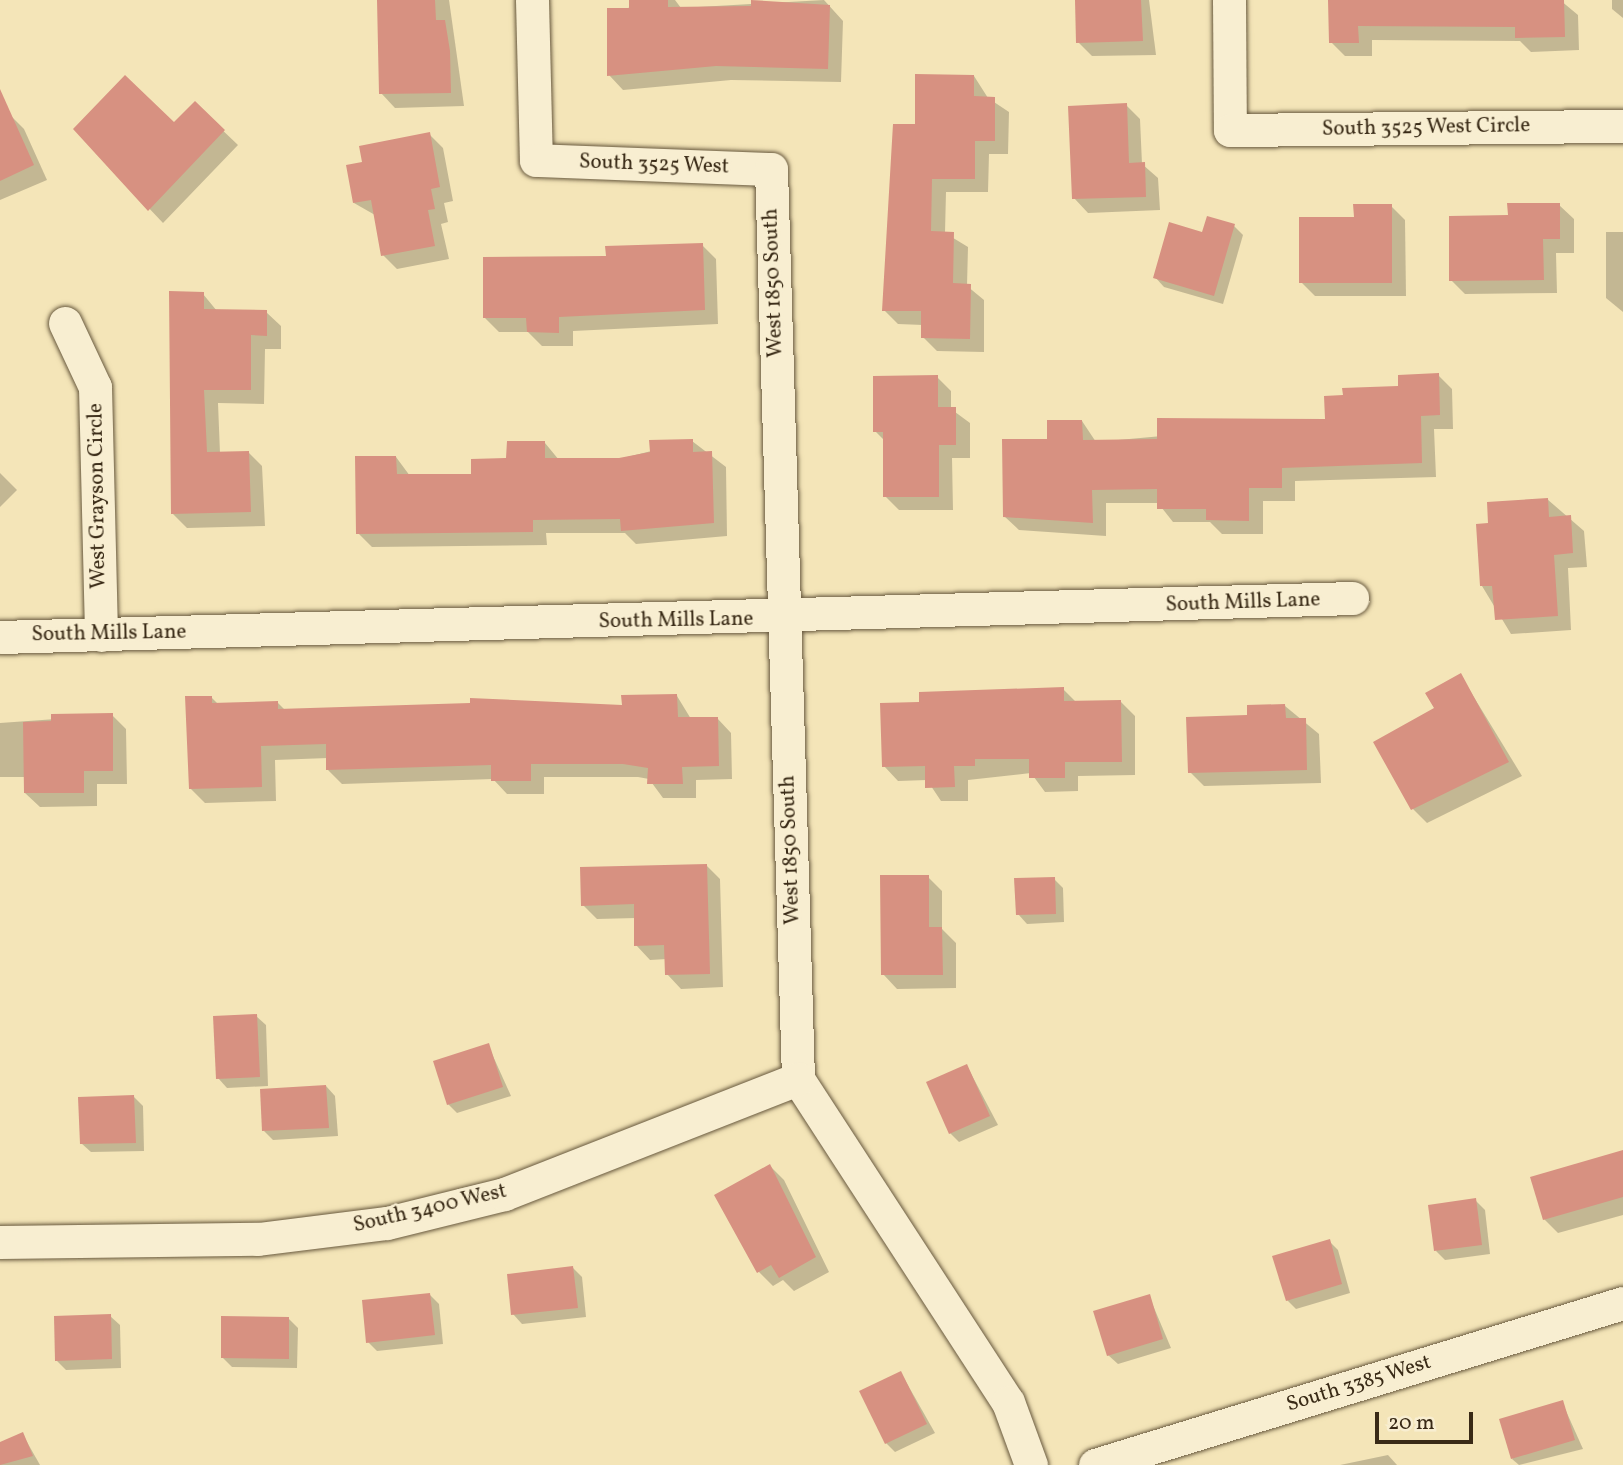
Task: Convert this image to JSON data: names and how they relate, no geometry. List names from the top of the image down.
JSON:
{
  "streets": {
    "street": [
      "South 3525 West Circle",
      "South 3525 West",
      "West 1850 South",
      "West Grayson Circle",
      "South Mills Lane",
      "South 3400 West",
      "South 3385 West"
    ]
  },
  "crossings": [
    ["South 3525 West", "West 1850 South"],
    ["West 1850 South", "South Mills Lane"],
    ["West 1850 South", "South 3400 West"],
    ["West Grayson Circle", "South Mills Lane"]
  ],
  "scale_bar": "20 m"
}
